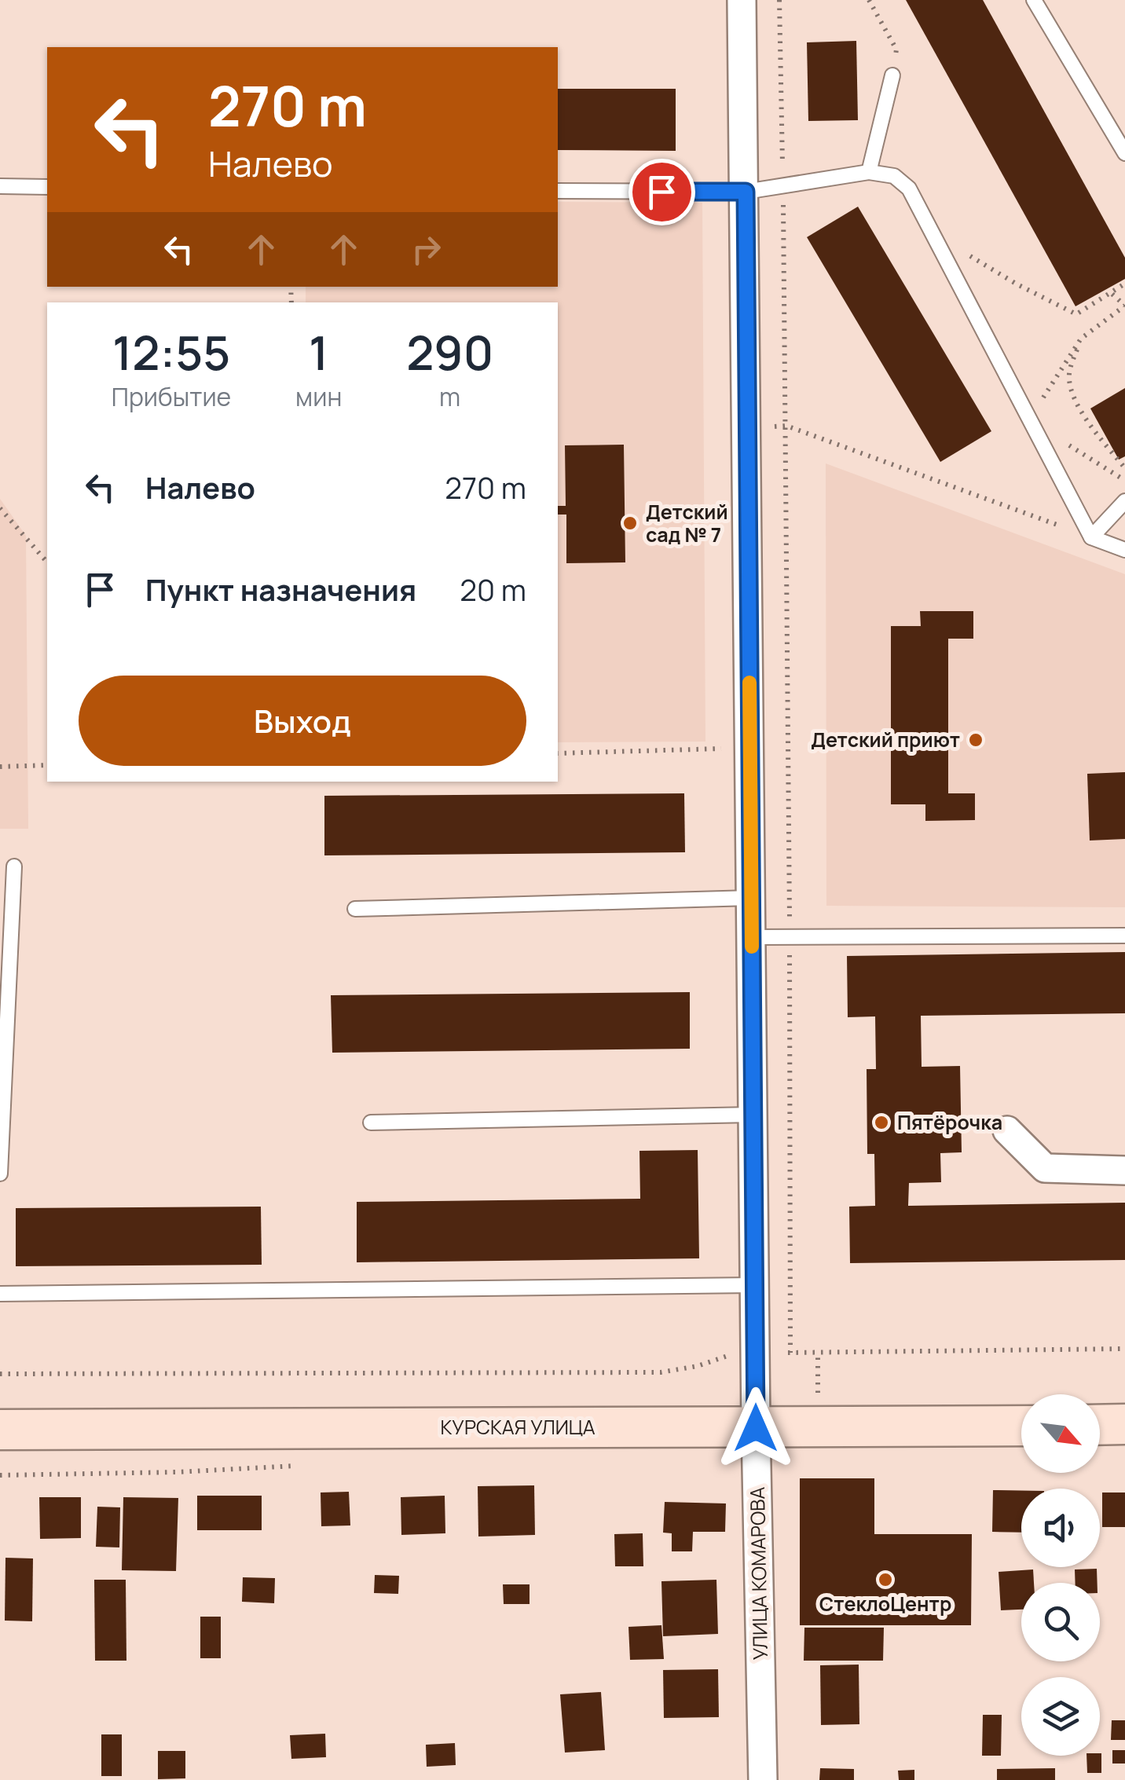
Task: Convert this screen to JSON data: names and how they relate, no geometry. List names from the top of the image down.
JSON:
{
  "streets": {
    "main road": ["КУРСКАЯ УЛИЦА"],
    "street": ["УЛИЦА КОМАРОВА"]
  },
  "crossings": [
    ["КУРСКАЯ УЛИЦА", "УЛИЦА КОМАРОВА"]
  ],
  "places": [
    "Детский сад № 7",
    "Детский приют",
    "Пятёрочка",
    "СтеклоЦентр"
  ],
  "north": "bottom right",
  "page": {
    "turn": ["270 m", "Налево"],
    "eta": [
      "12:55",
      "Прибытие",
      "1",
      "мин",
      "290",
      "m"
    ],
    "list": [
      {
        "name": "Налево",
        "value": "270 m"
      },
      {
        "name": "Пункт назначения",
        "value": "20 m"
      }
    ],
    "buttons": "Выход"
  }
}
